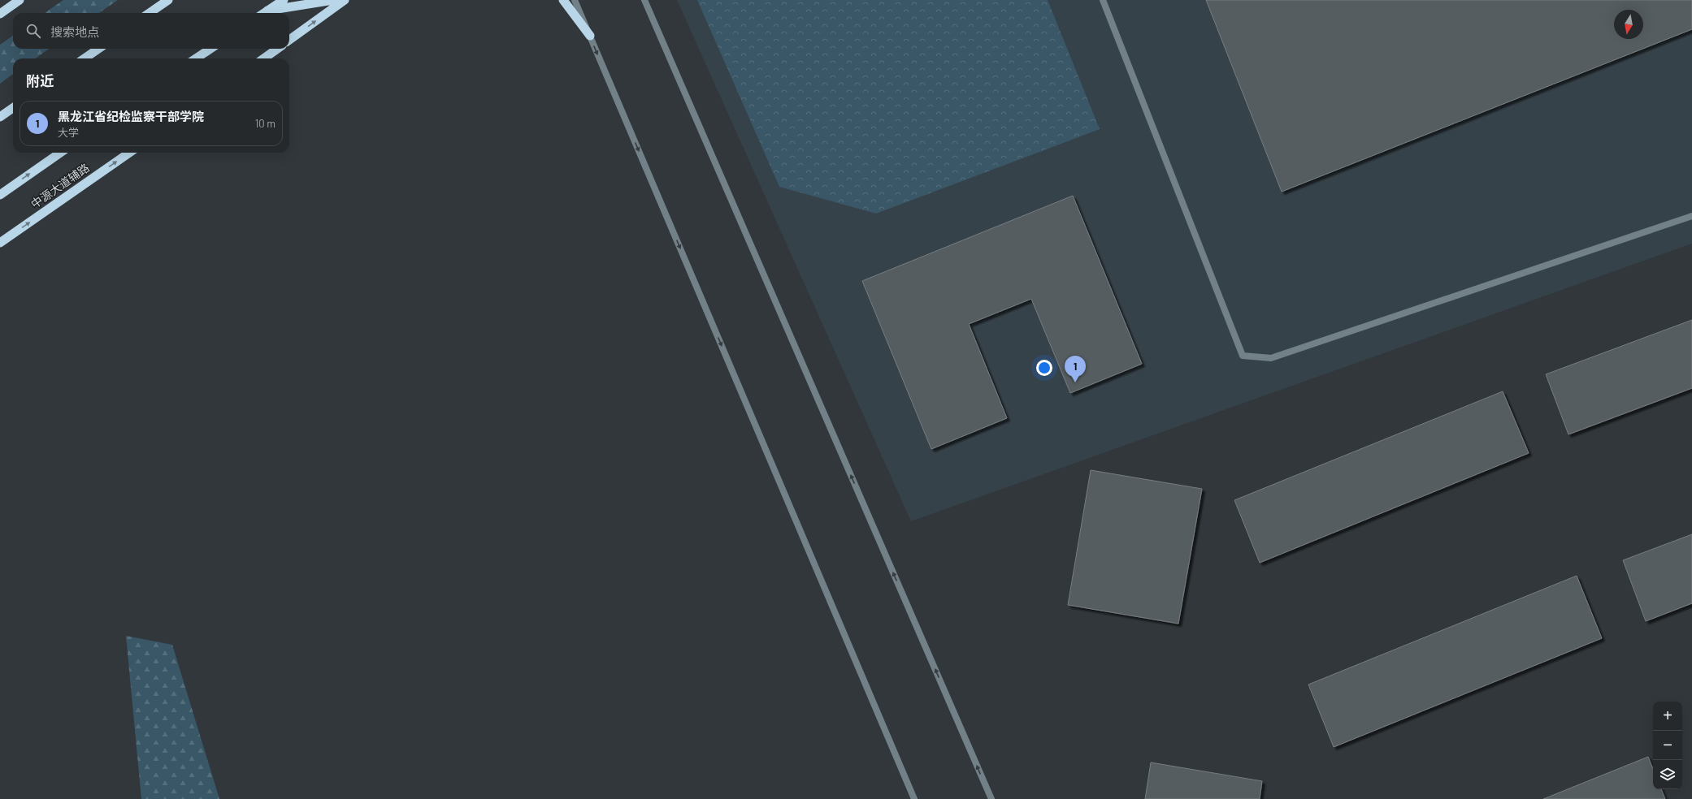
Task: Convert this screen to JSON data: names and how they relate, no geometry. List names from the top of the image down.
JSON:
{
  "streets": {
    "highway": ["中源大道辅路"]
  },
  "north": "bottom",
  "page": {
    "search": "搜索地点",
    "heading": "附近",
    "list": [
      {
        "mark": "1",
        "name": "黑龙江省纪检监察干部学院",
        "note": "大学",
        "value": "10 m"
      }
    ],
    "pins": "1",
    "map_buttons": ["+", "−"]
  }
}
